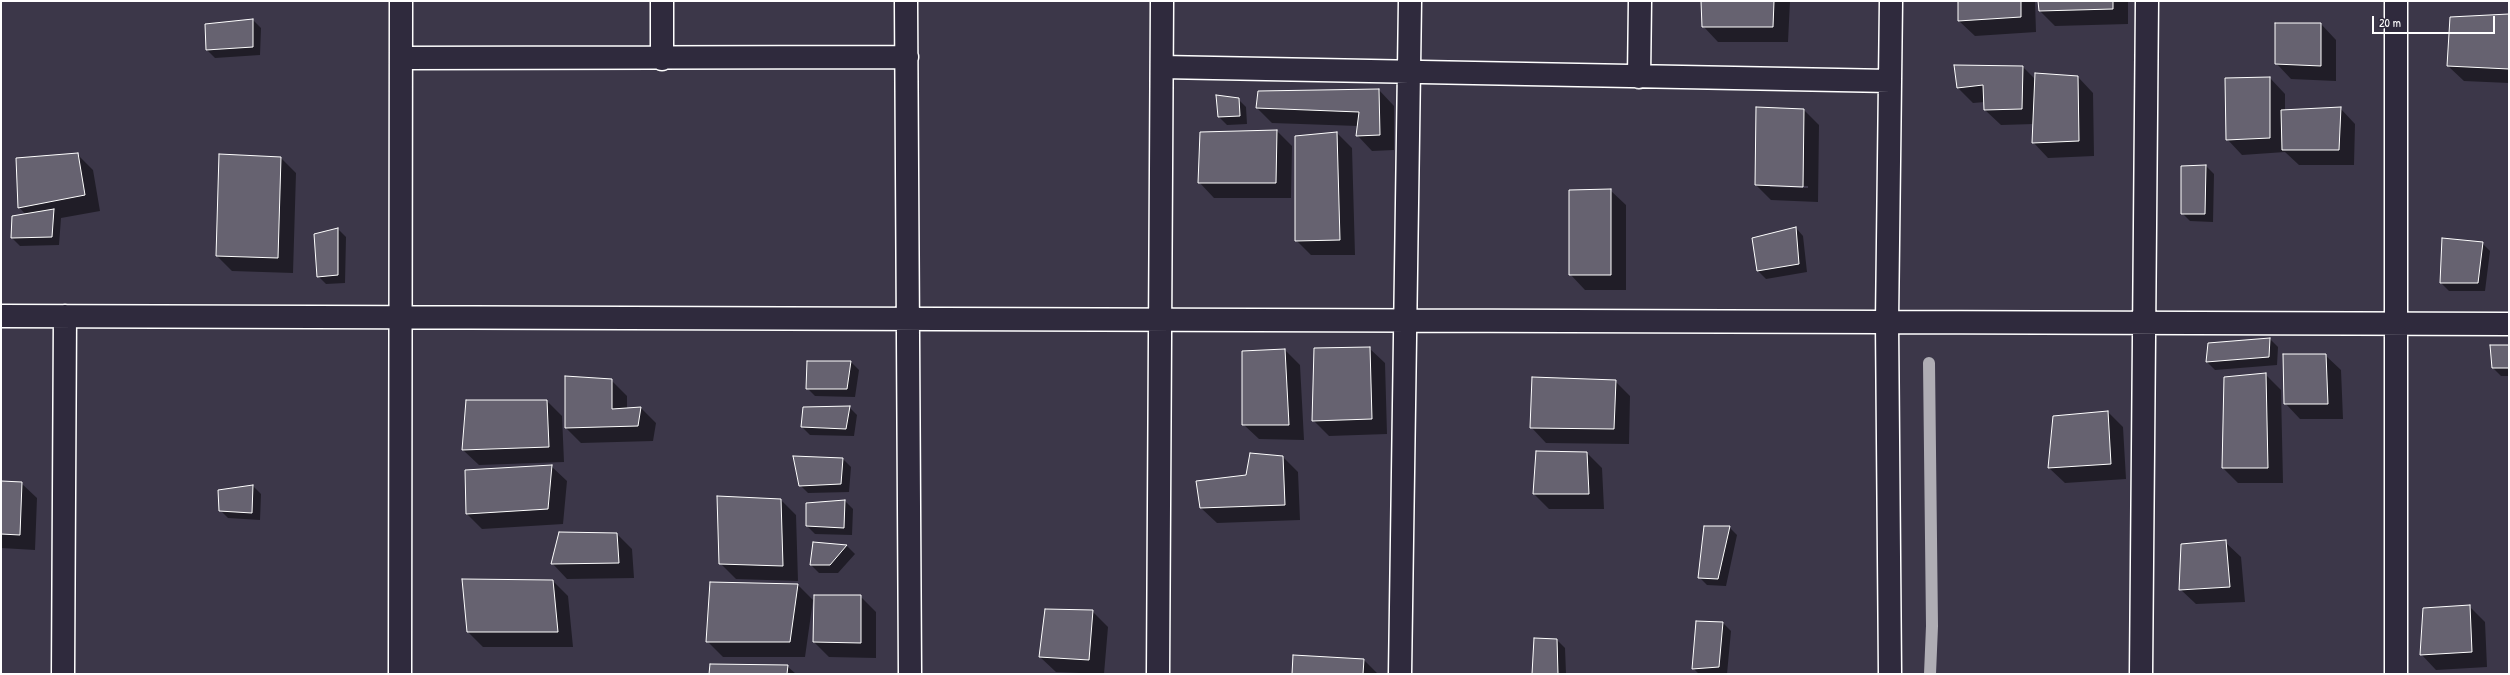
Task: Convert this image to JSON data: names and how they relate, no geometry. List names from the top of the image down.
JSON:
{
  "scale_bar": "20 m"
}
